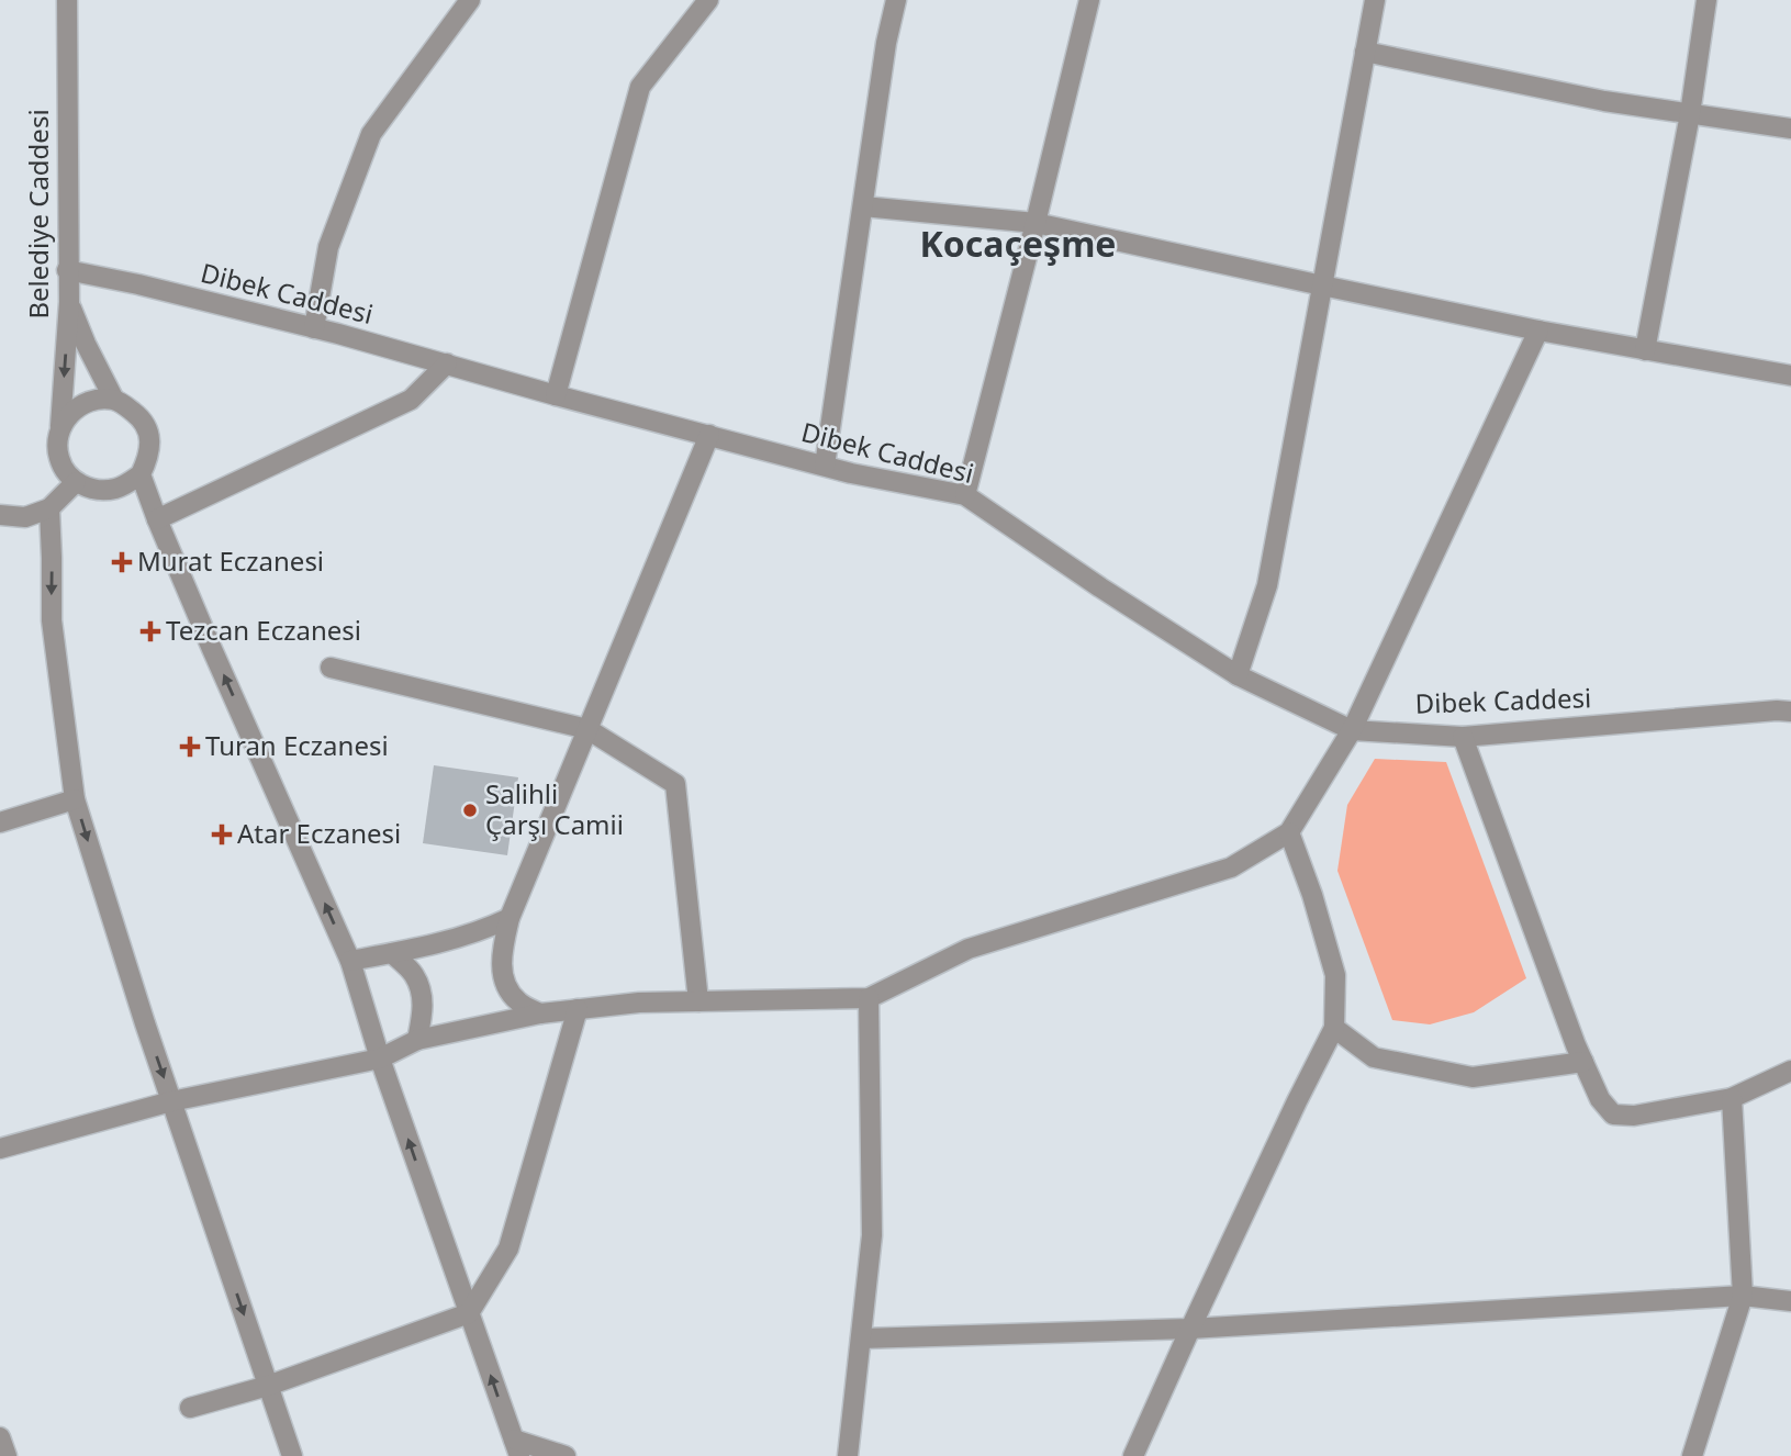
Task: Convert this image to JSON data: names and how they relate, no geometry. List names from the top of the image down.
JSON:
{
  "streets": {
    "street": ["Belediye Caddesi", "Dibek Caddesi"]
  },
  "crossings": [
    ["Belediye Caddesi", "Dibek Caddesi"]
  ],
  "districts": ["Kocaçeşme"],
  "places": {
    "health": [
      "Murat Eczanesi",
      "Tezcan Eczanesi",
      "Turan Eczanesi",
      "Atar Eczanesi"
    ],
    "other": ["Salihli Çarşı Camii"]
  }
}
